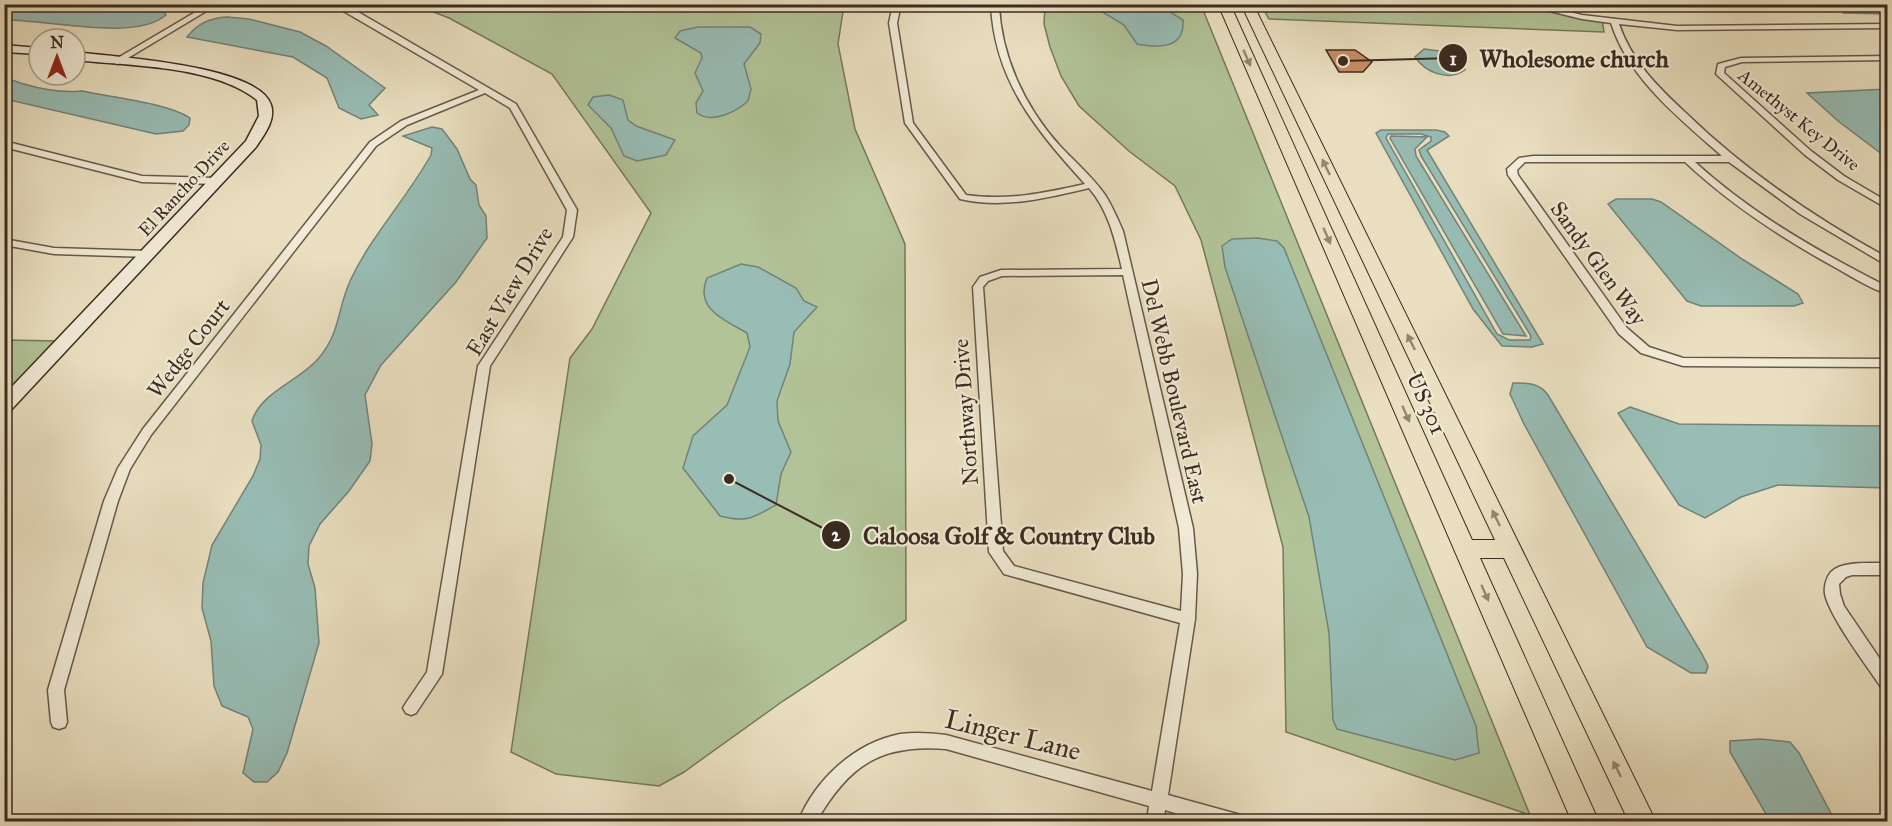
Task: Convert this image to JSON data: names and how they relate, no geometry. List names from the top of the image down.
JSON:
{
  "streets": {
    "main road": ["US 301"],
    "street": [
      "Amethyst Key Drive",
      "El Rancho Drive",
      "Sandy Glen Way",
      "East View Drive",
      "Wedge Court",
      "Del Webb Boulevard East",
      "Northway Drive",
      "Linger Lane"
    ]
  },
  "crossings": [
    ["East View Drive", "Wedge Court"],
    ["Del Webb Boulevard East", "Northway Drive"],
    ["Del Webb Boulevard East", "Linger Lane"]
  ],
  "places": ["Wholesome church", "Caloosa Golf & Country Club"],
  "north": "top"
}
